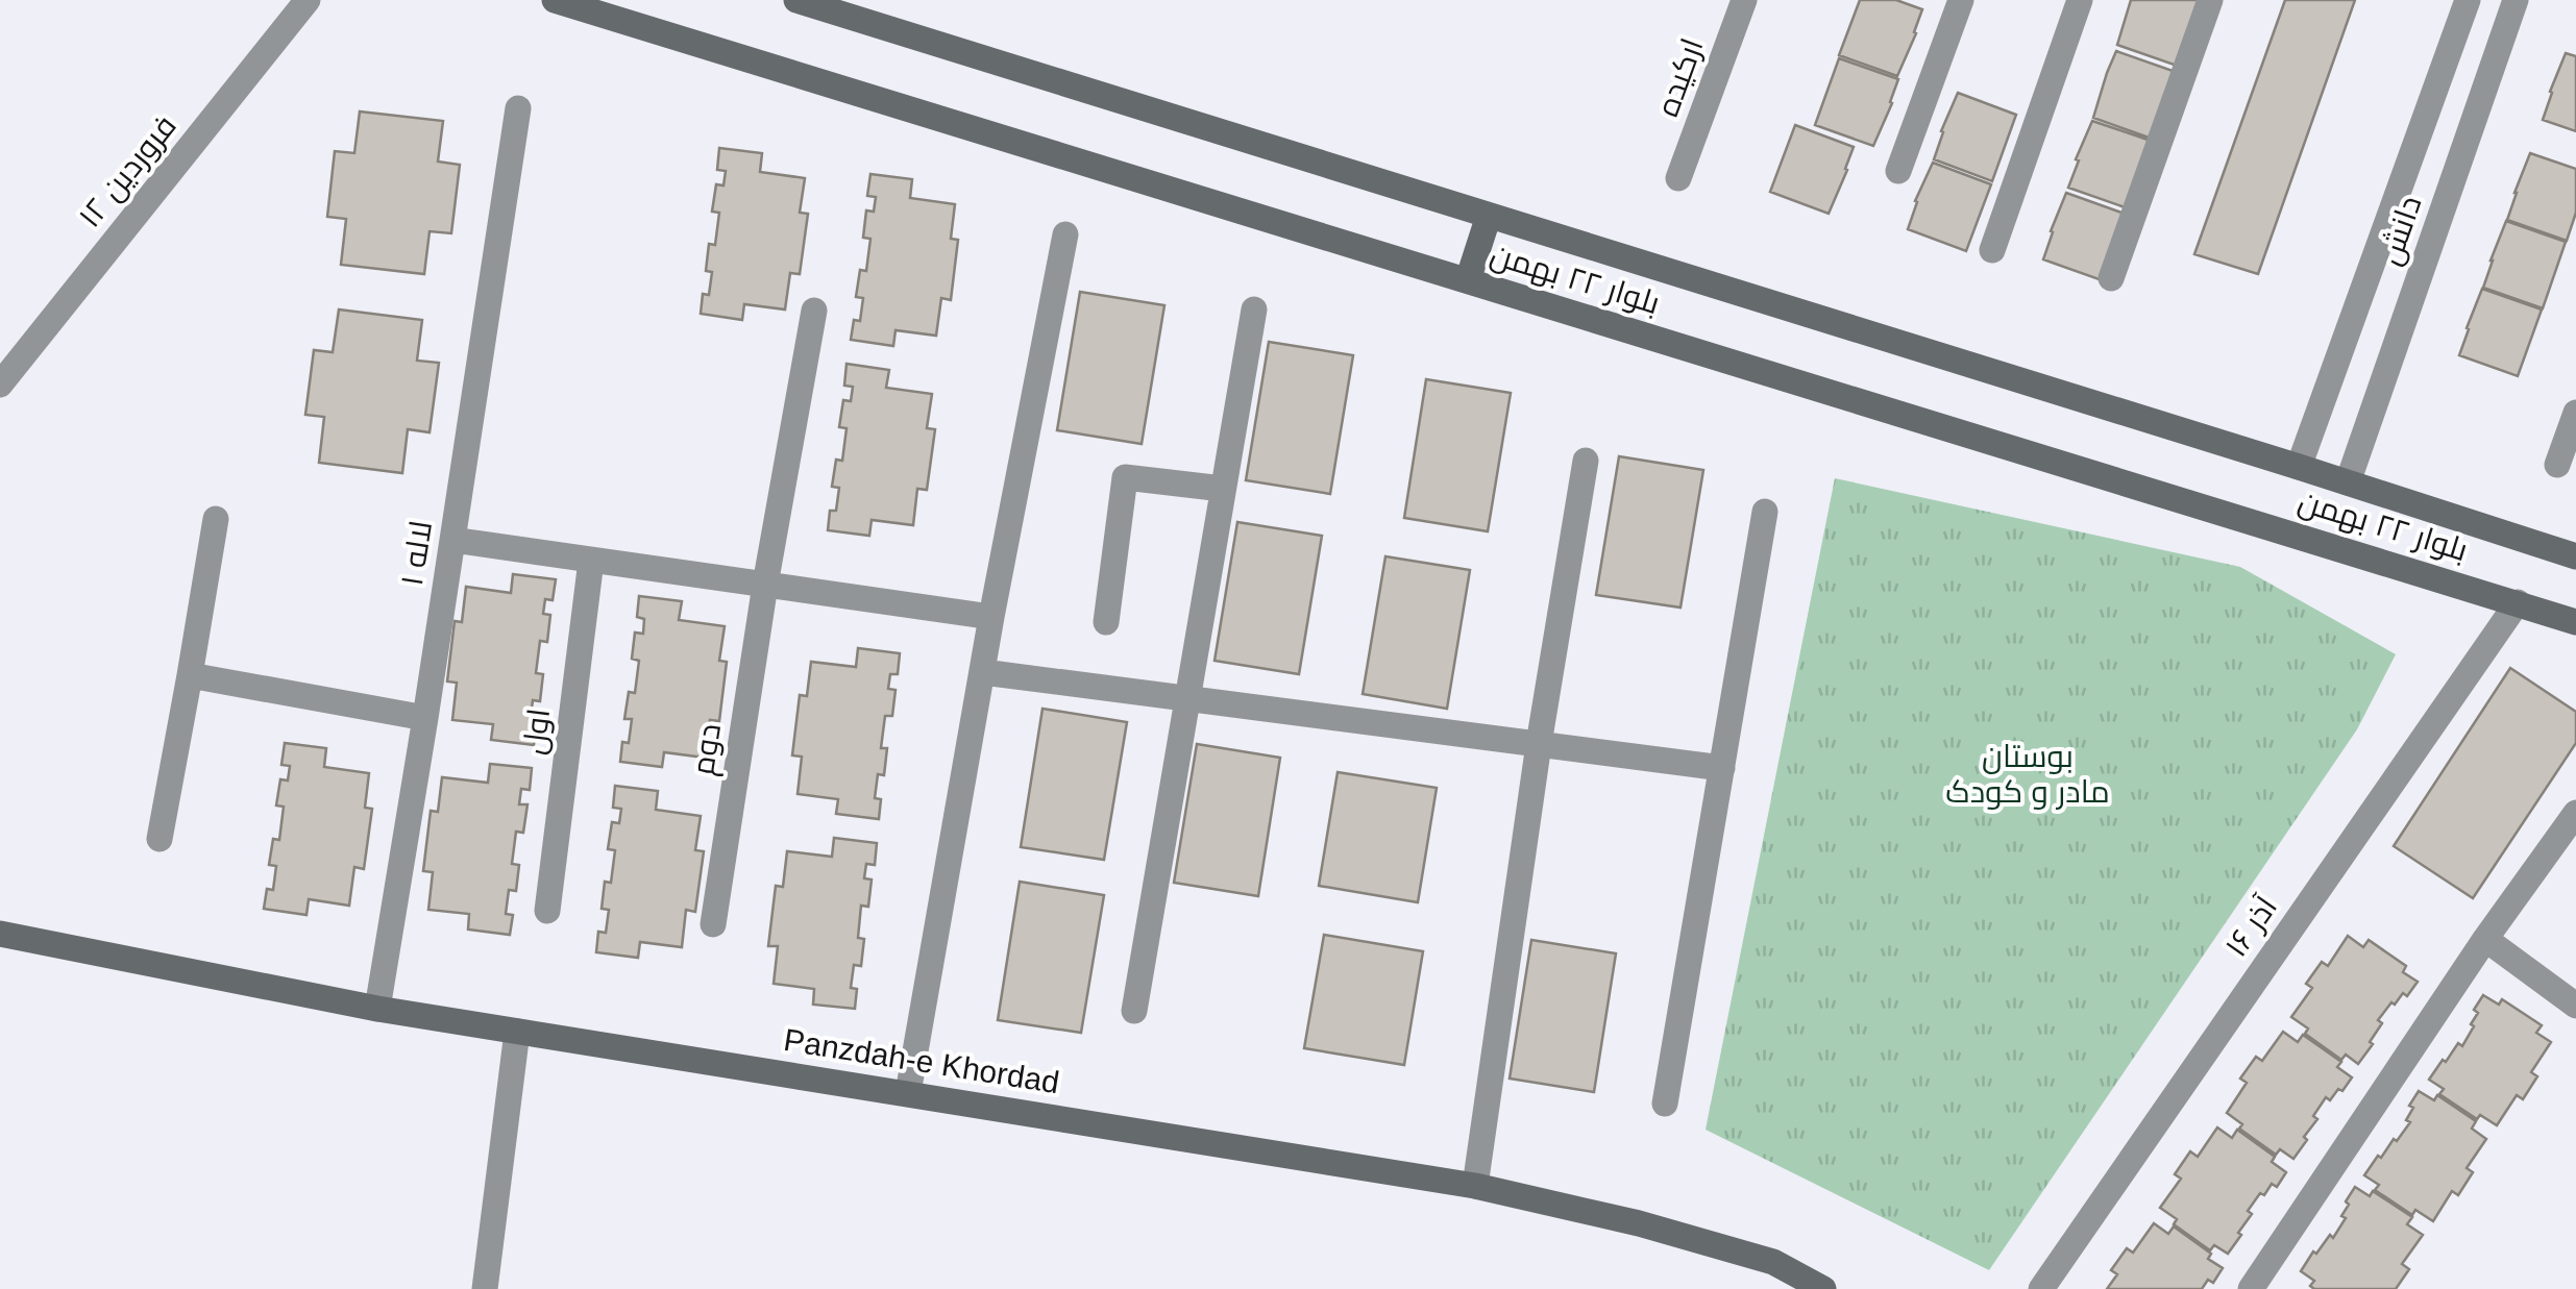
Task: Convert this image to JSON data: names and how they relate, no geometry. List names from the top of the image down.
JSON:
{
  "streets": {
    "main road": ["بلوار ۲۲ بهمن", "Panzdah-e Khordad"],
    "street": [
      "ارکیده",
      "۱۲ فروردین",
      "دانش",
      "لاله ۱",
      "اول",
      "دوم",
      "۱۶ آذر"
    ]
  },
  "crossings": [
    ["دانش", "بلوار ۲۲ بهمن"],
    ["بلوار ۲۲ بهمن", "۱۶ آذر"],
    ["لاله ۱", "Panzdah-e Khordad"]
  ],
  "parks": ["بوستان مادر و کودک"]
}
